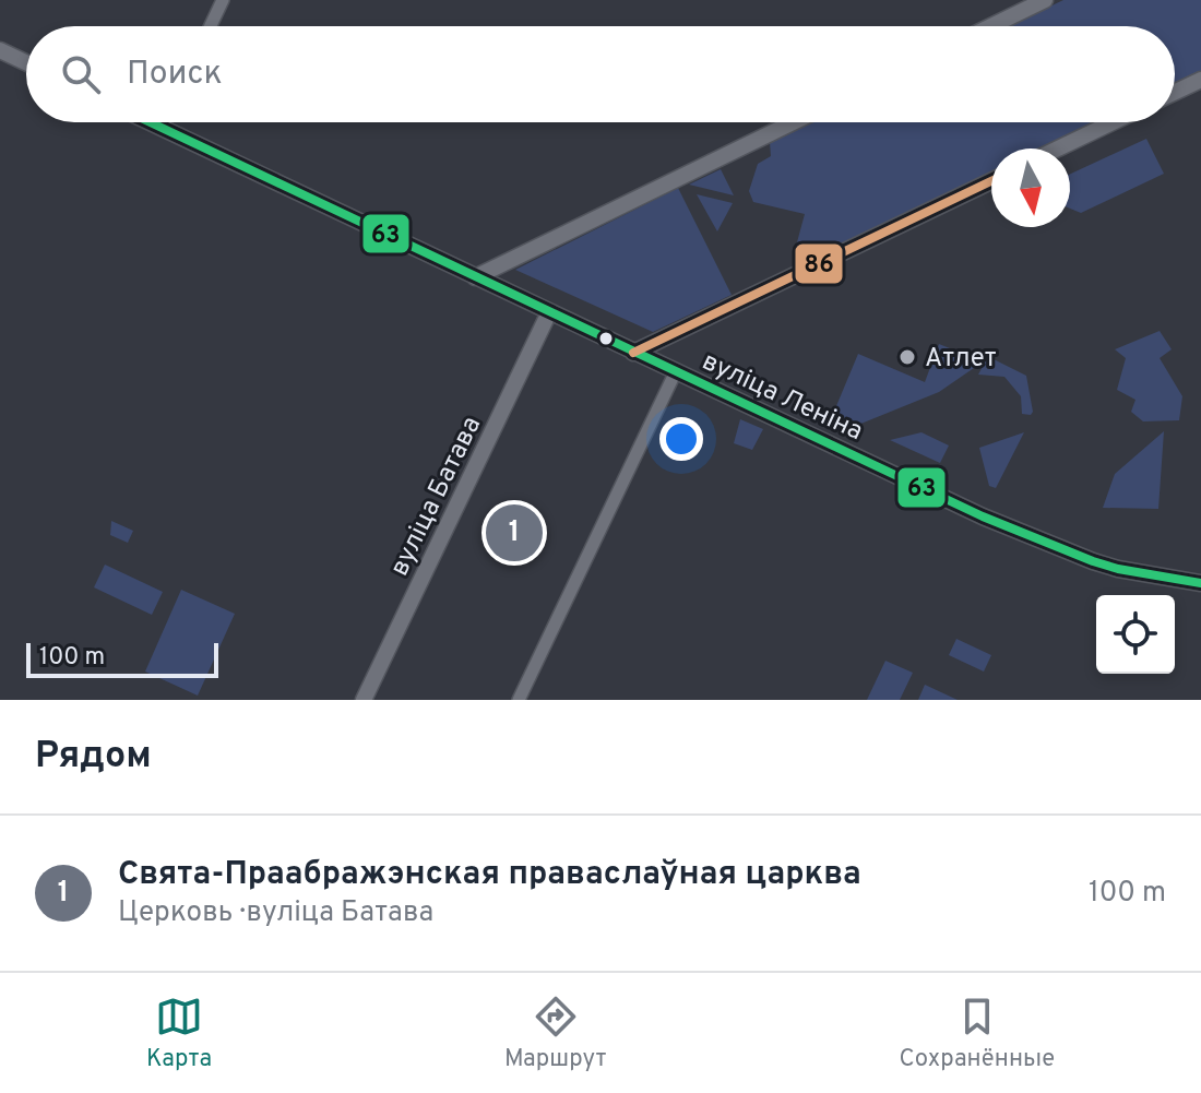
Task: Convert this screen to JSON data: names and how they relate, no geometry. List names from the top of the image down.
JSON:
{
  "streets": {
    "street": ["вуліца Леніна", "вуліца Батава"]
  },
  "crossings": [
    ["вуліца Леніна", "вуліца Батава"]
  ],
  "places": ["Атлет"],
  "lines": ["transit line 63", "transit line 86"],
  "scale_bar": "100 m",
  "north": "bottom",
  "page": {
    "search": "Поиск",
    "pins": "1",
    "scale": "100 m",
    "heading": "Рядом",
    "list": [
      {
        "mark": "1",
        "name": "Свята-Праабражэнская праваслаўная царква",
        "note": "Церковь · вуліца Батава",
        "value": "100 m"
      }
    ],
    "nav": ["Карта", "Маршрут", "Сохранённые"]
  }
}
